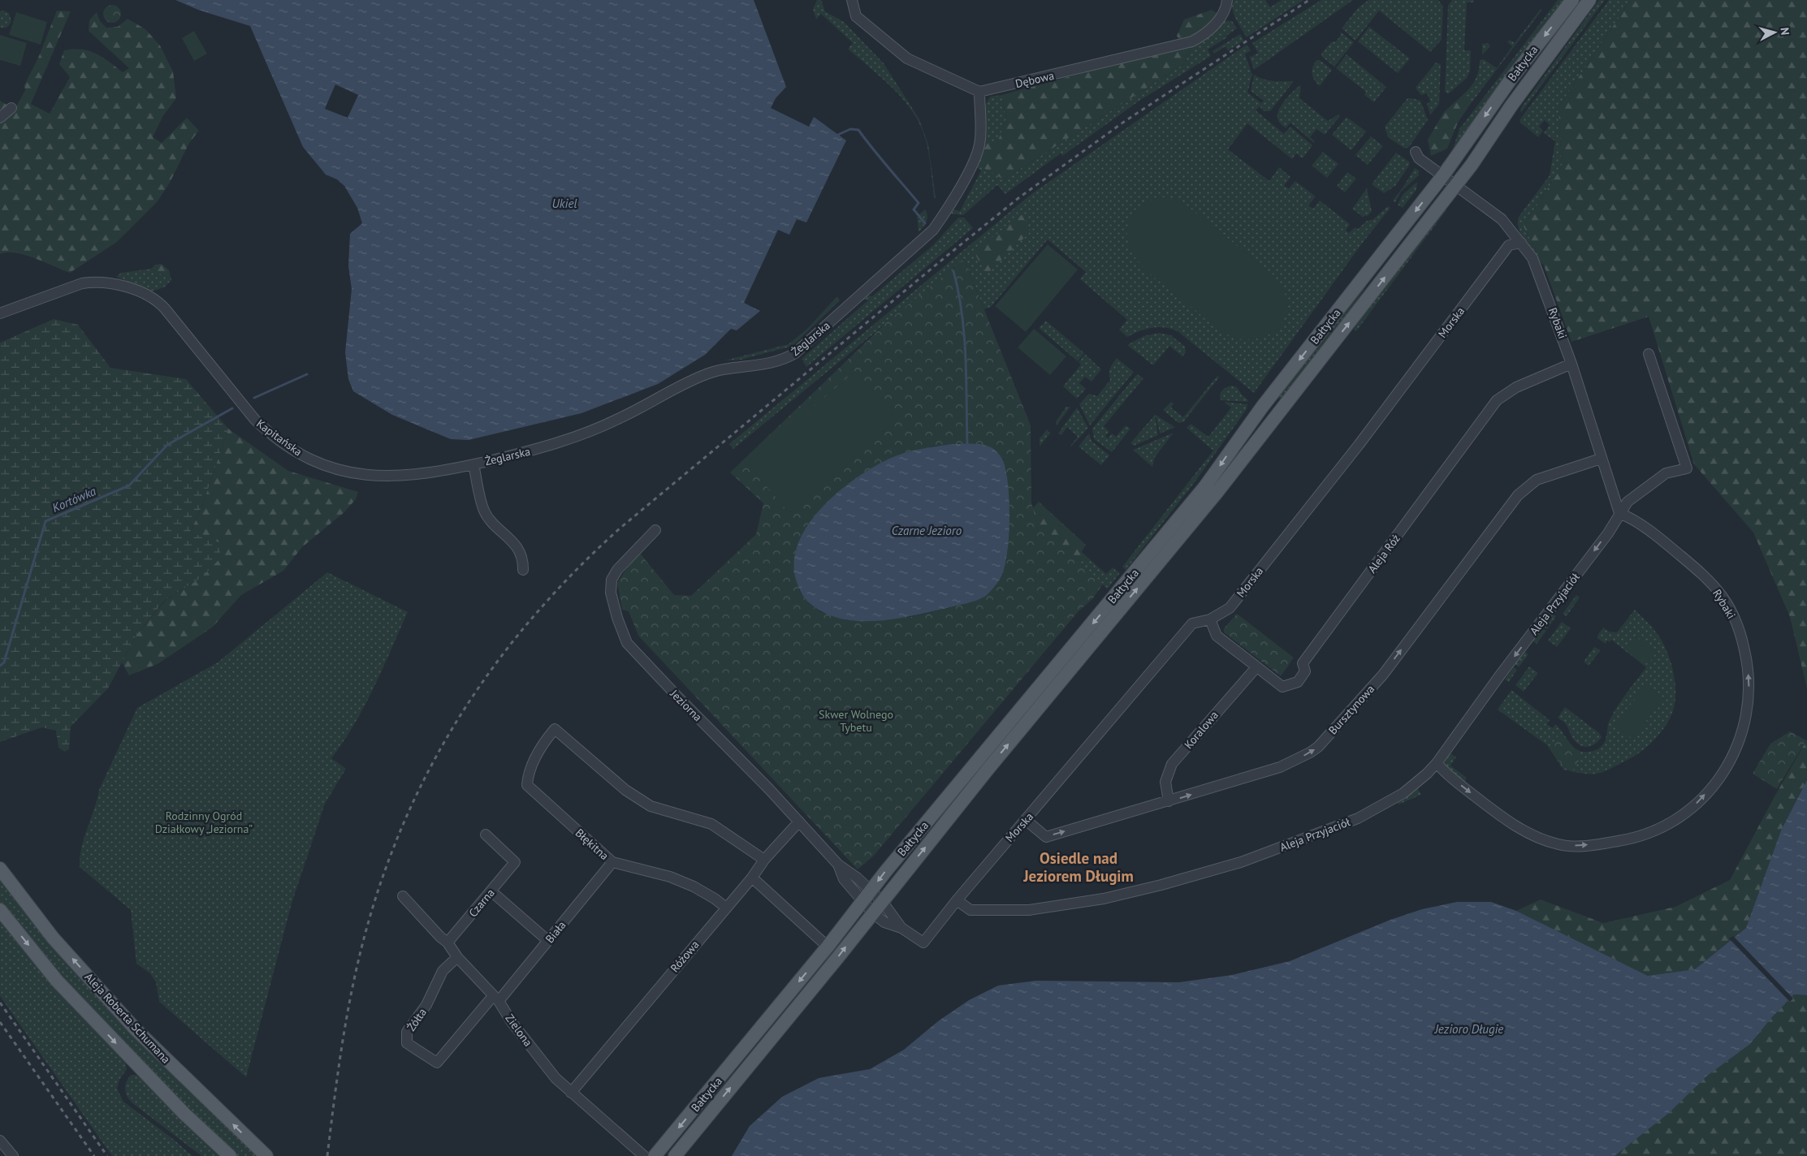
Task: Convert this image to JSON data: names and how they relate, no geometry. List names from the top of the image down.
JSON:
{
  "streets": {
    "main road": ["Bałtycka", "Aleja Roberta Schumana"],
    "street": [
      "Dębowa",
      "Morska",
      "Rybaki",
      "Żeglarska",
      "Kapitańska",
      "Aleja Róż",
      "Aleja Przyjaciół",
      "Jeziorna",
      "Bursztynowa",
      "Koralowa",
      "Błękitna",
      "Czarna",
      "Biała",
      "Różowa",
      "Żółta",
      "Zielona"
    ]
  },
  "crossings": [
    ["Bałtycka", "Rybaki"],
    ["Bałtycka", "Jeziorna"],
    ["Dębowa", "Żeglarska"],
    ["Morska", "Rybaki"],
    ["Morska", "Aleja Róż"],
    ["Morska", "Aleja Przyjaciół"],
    ["Morska", "Bursztynowa"],
    ["Rybaki", "Aleja Róż"],
    ["Rybaki", "Aleja Przyjaciół"],
    ["Rybaki", "Bursztynowa"],
    ["Żeglarska", "Kapitańska"],
    ["Aleja Róż", "Koralowa"],
    ["Jeziorna", "Różowa"],
    ["Bursztynowa", "Koralowa"],
    ["Błękitna", "Biała"],
    ["Błękitna", "Różowa"],
    ["Czarna", "Zielona"],
    ["Biała", "Żółta"],
    ["Biała", "Zielona"],
    ["Różowa", "Zielona"],
    ["Żółta", "Zielona"]
  ],
  "one_way": ["Bursztynowa"],
  "districts": ["Osiedle nad Jeziorem Długim"],
  "water": [
    "Ukiel",
    "Kortówka",
    "Czarne Jezioro",
    "Jezioro Długie"
  ],
  "parks": ["Skwer Wolnego Tybetu", "Rodzinny Ogród Działkowy „Jeziorna”"],
  "north": "right"
}
